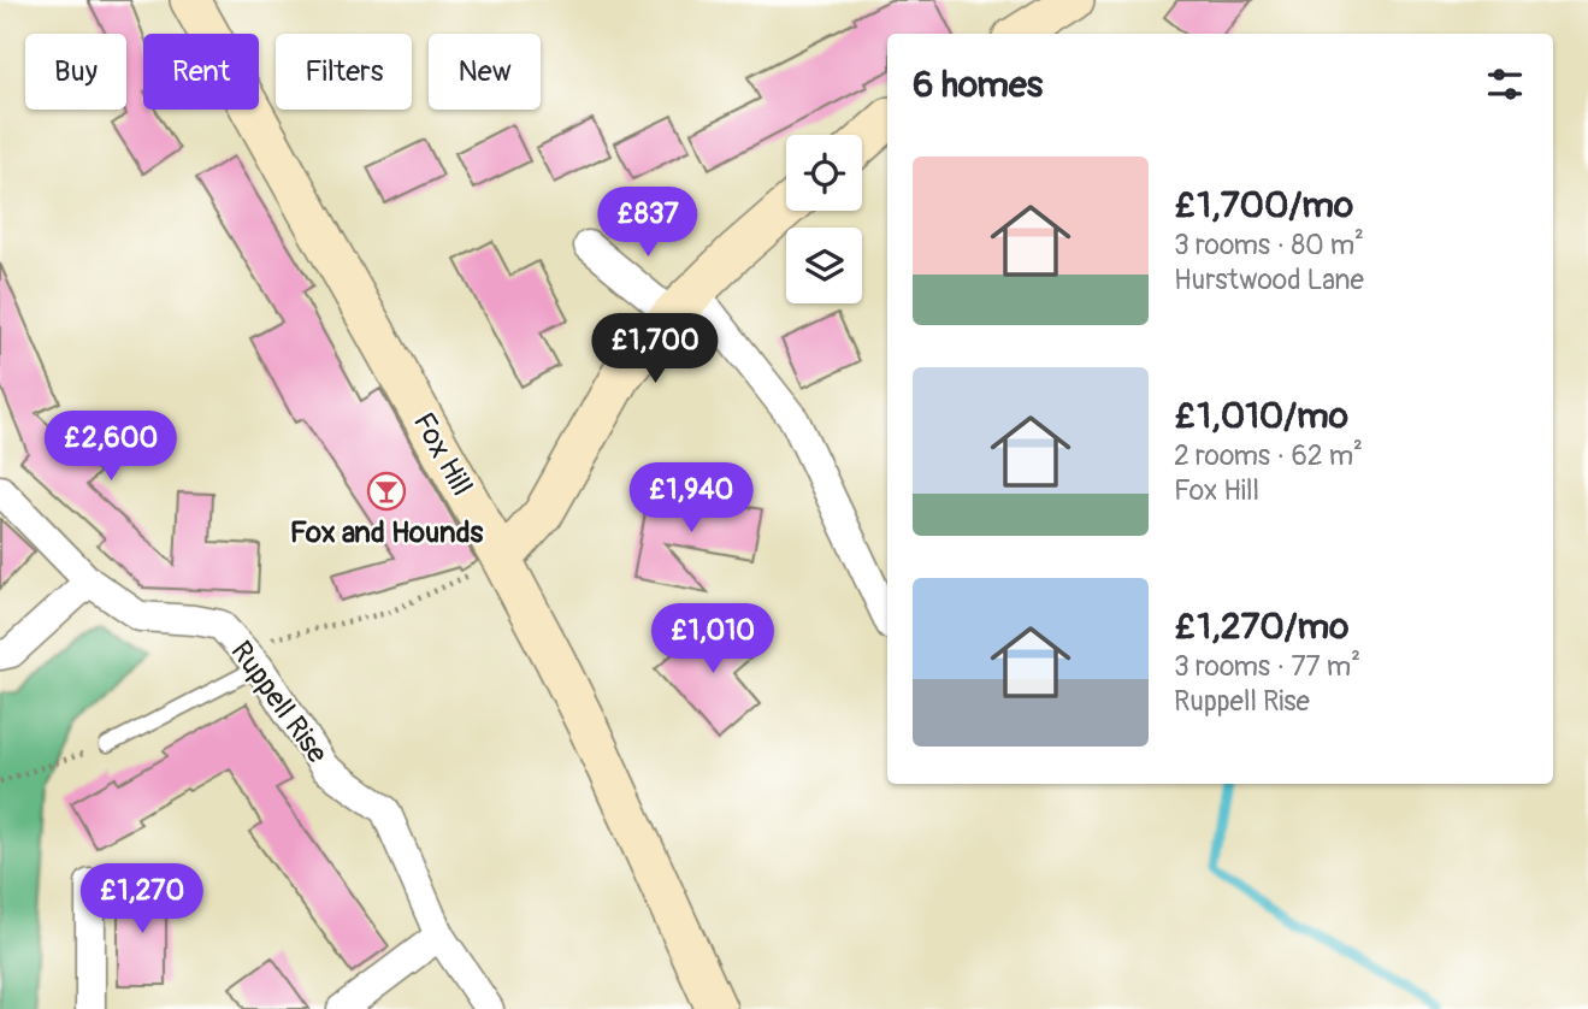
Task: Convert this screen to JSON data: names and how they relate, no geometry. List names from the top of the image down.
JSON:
{
  "streets": {
    "main road": ["Fox Hill"],
    "street": ["Ruppell Rise"]
  },
  "places": {
    "bar": ["Fox and Hounds"]
  },
  "page": {
    "chip": [
      "Buy",
      "Rent",
      "Filters",
      "New"
    ],
    "heading": "6 homes",
    "list": [
      {
        "name": "£1,700/mo",
        "note": "3 rooms · 80 m² · Hurstwood Lane"
      },
      {
        "name": "£1,010/mo",
        "note": "2 rooms · 62 m² · Fox Hill"
      },
      {
        "name": "£1,270/mo",
        "note": "3 rooms · 77 m² · Ruppell Rise"
      }
    ],
    "price": [
      "£837",
      "£1,700",
      "£2,600",
      "£1,940",
      "£1,010",
      "£1,270"
    ]
  }
}
